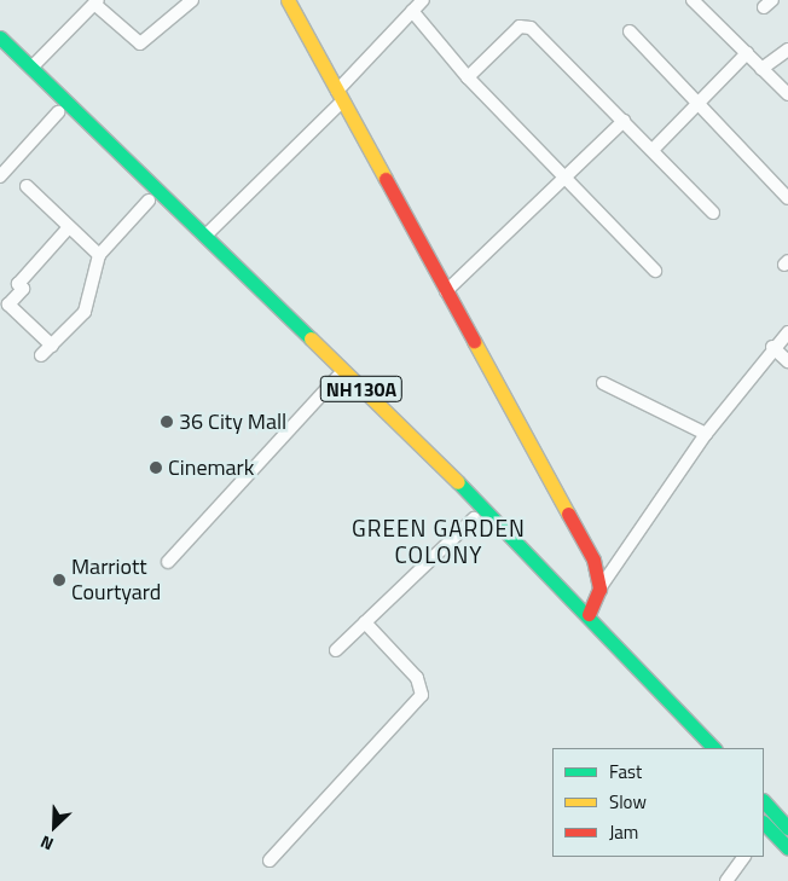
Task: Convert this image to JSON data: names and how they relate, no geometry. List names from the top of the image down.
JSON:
{
  "streets": {
    "main road": ["NH130A"]
  },
  "districts": ["GREEN GARDEN COLONY"],
  "places": ["36 City Mall", "Cinemark", "Marriott Courtyard"],
  "legend": ["Fast", "Slow", "Jam"],
  "north": "bottom left"
}
